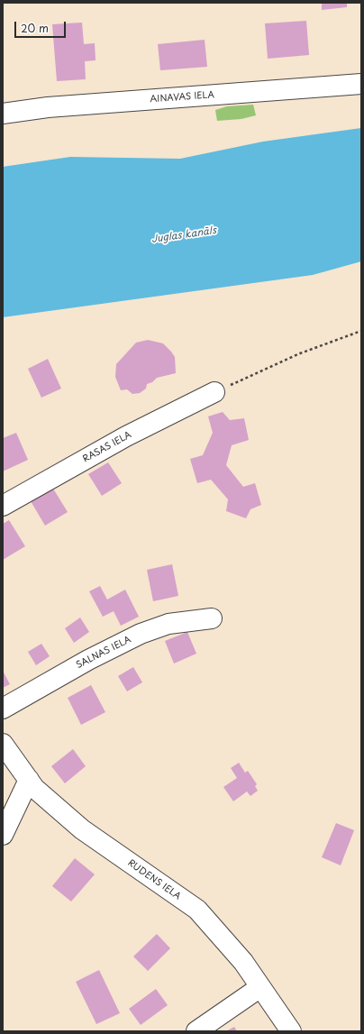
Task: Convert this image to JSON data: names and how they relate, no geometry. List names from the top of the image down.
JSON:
{
  "streets": {
    "street": [
      "AINAVAS IELA",
      "RASAS IELA",
      "SALNAS IELA",
      "RUDENS IELA"
    ]
  },
  "water": ["Juglas kanāls"],
  "scale_bar": "20 m"
}
